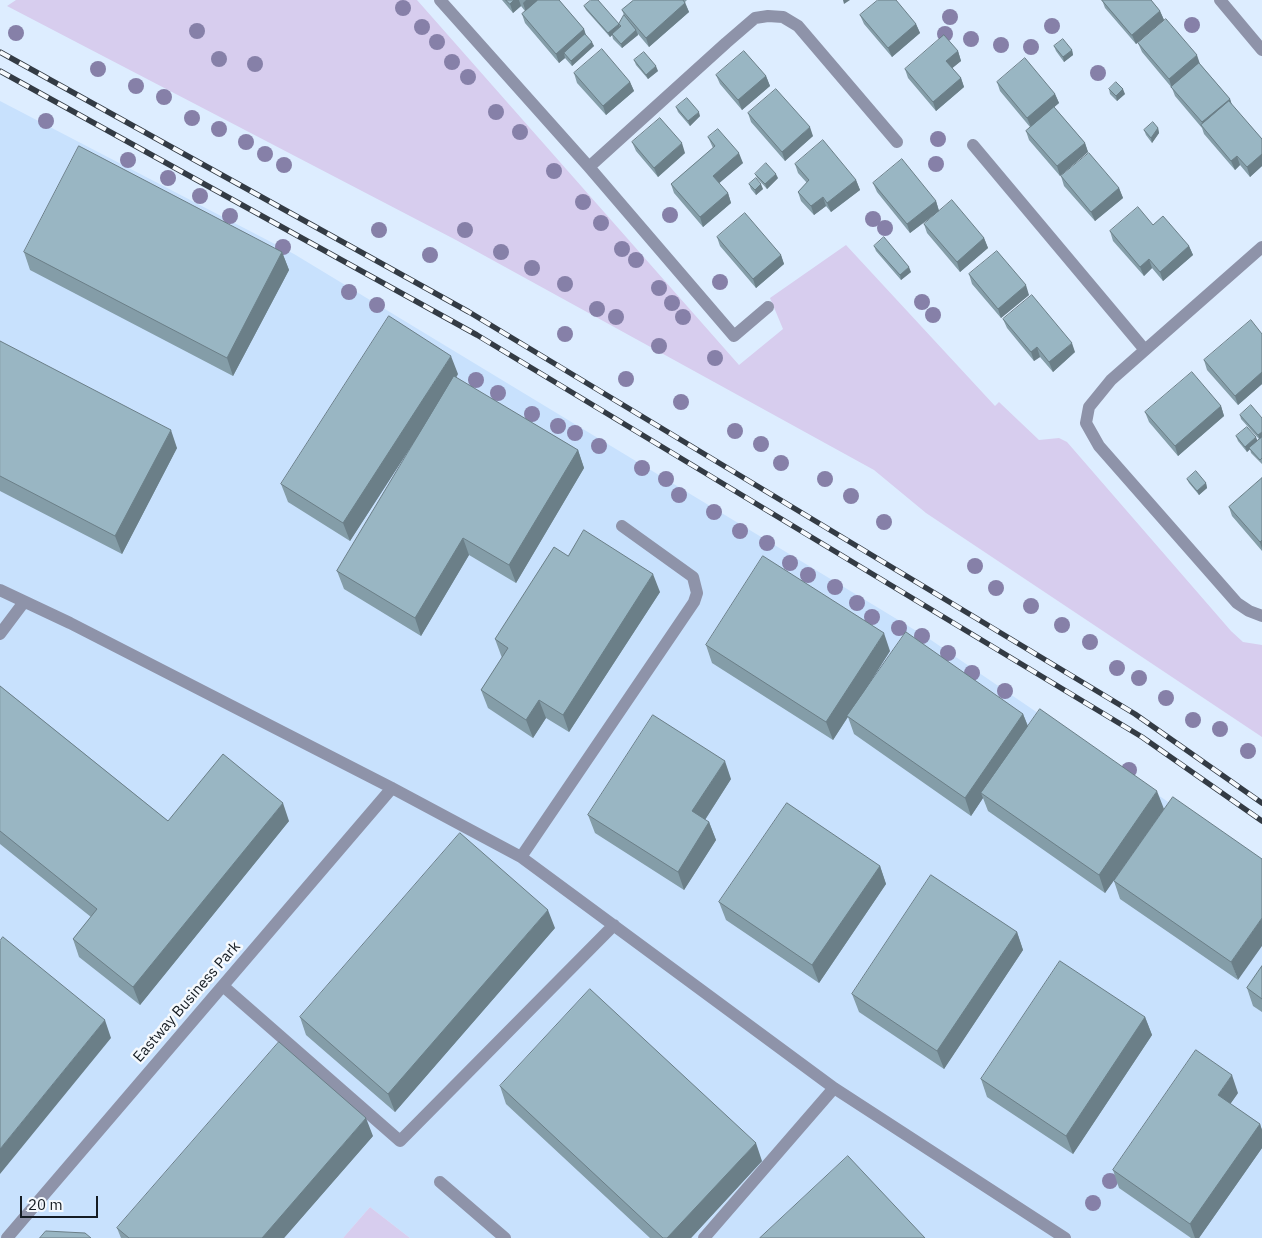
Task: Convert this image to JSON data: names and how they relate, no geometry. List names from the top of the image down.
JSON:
{
  "streets": {
    "street": ["Eastway Business Park"]
  },
  "scale_bar": "20 m"
}
